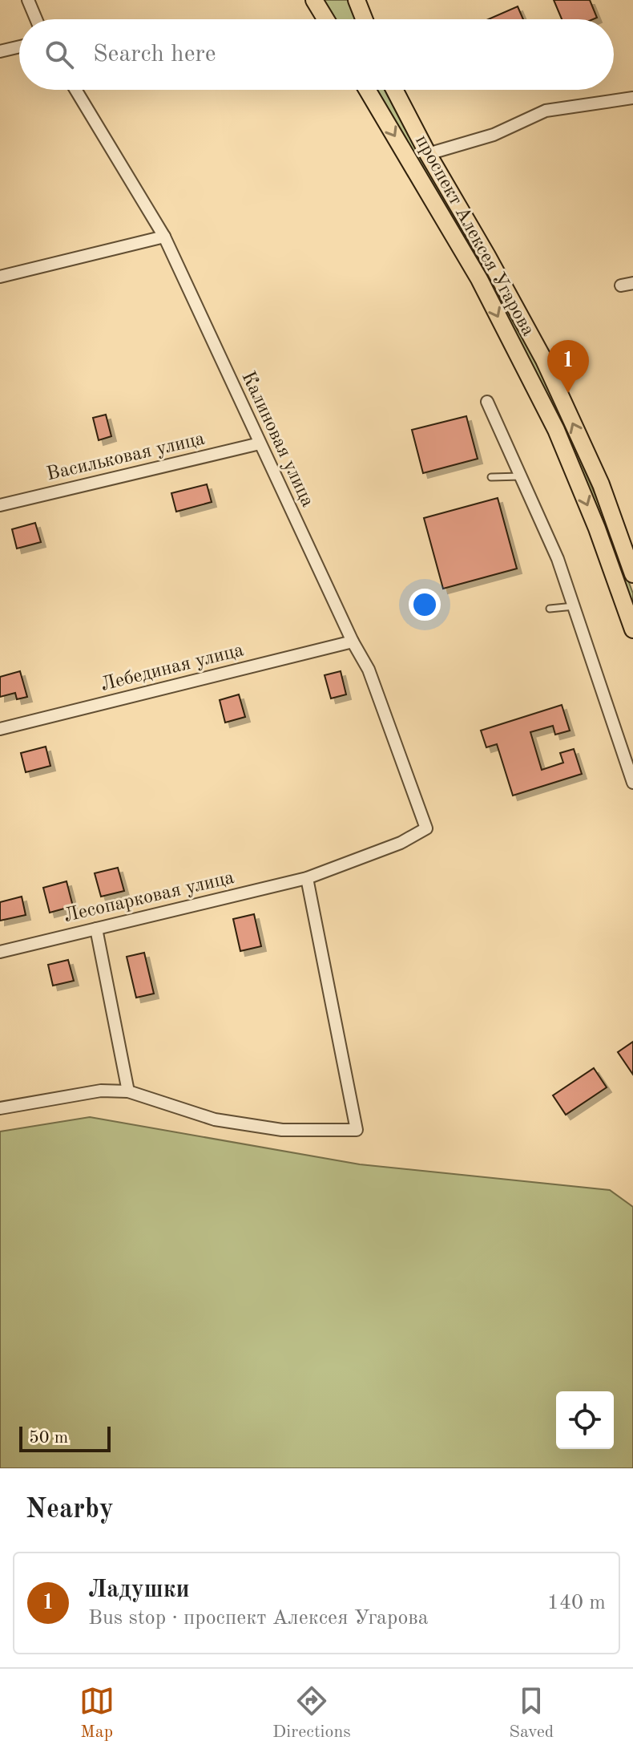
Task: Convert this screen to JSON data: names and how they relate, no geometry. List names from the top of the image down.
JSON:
{
  "streets": {
    "main road": ["проспект Алексея Угарова"],
    "street": [
      "Калиновая улица",
      "Васильковая улица",
      "Лебединая улица",
      "Лесопарковая улица"
    ]
  },
  "crossings": [
    ["Калиновая улица", "Васильковая улица"],
    ["Калиновая улица", "Лебединая улица"],
    ["Калиновая улица", "Лесопарковая улица"]
  ],
  "scale_bar": "50 m",
  "page": {
    "search": "Search here",
    "pins": "1",
    "scale": "50 m",
    "heading": "Nearby",
    "list": [
      {
        "mark": "1",
        "name": "Ладушки",
        "note": "Bus stop · проспект Алексея Угарова",
        "value": "140 m"
      }
    ],
    "nav": ["Map", "Directions", "Saved"]
  }
}
